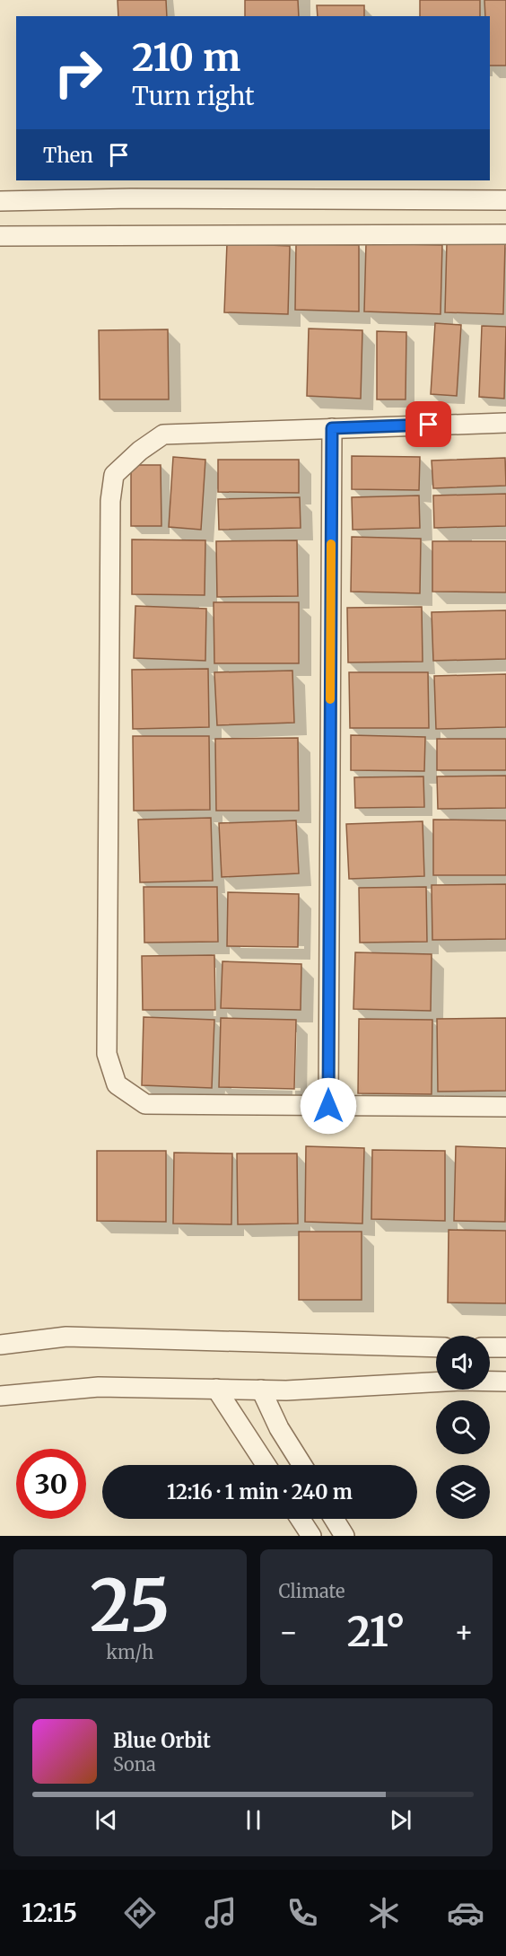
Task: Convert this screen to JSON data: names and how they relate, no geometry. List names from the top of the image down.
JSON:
{
  "page": {
    "turn": ["210 m", "Turn right"],
    "then": "Then",
    "limit": "30",
    "trip": "12:16 · 1 min · 240 m",
    "tile": [
      ["25", "km/h"],
      "Climate"
    ],
    "heat": ["−", "21°", "+"],
    "song": ["Blue Orbit", "Sona"],
    "tabs": "12:15"
  }
}
